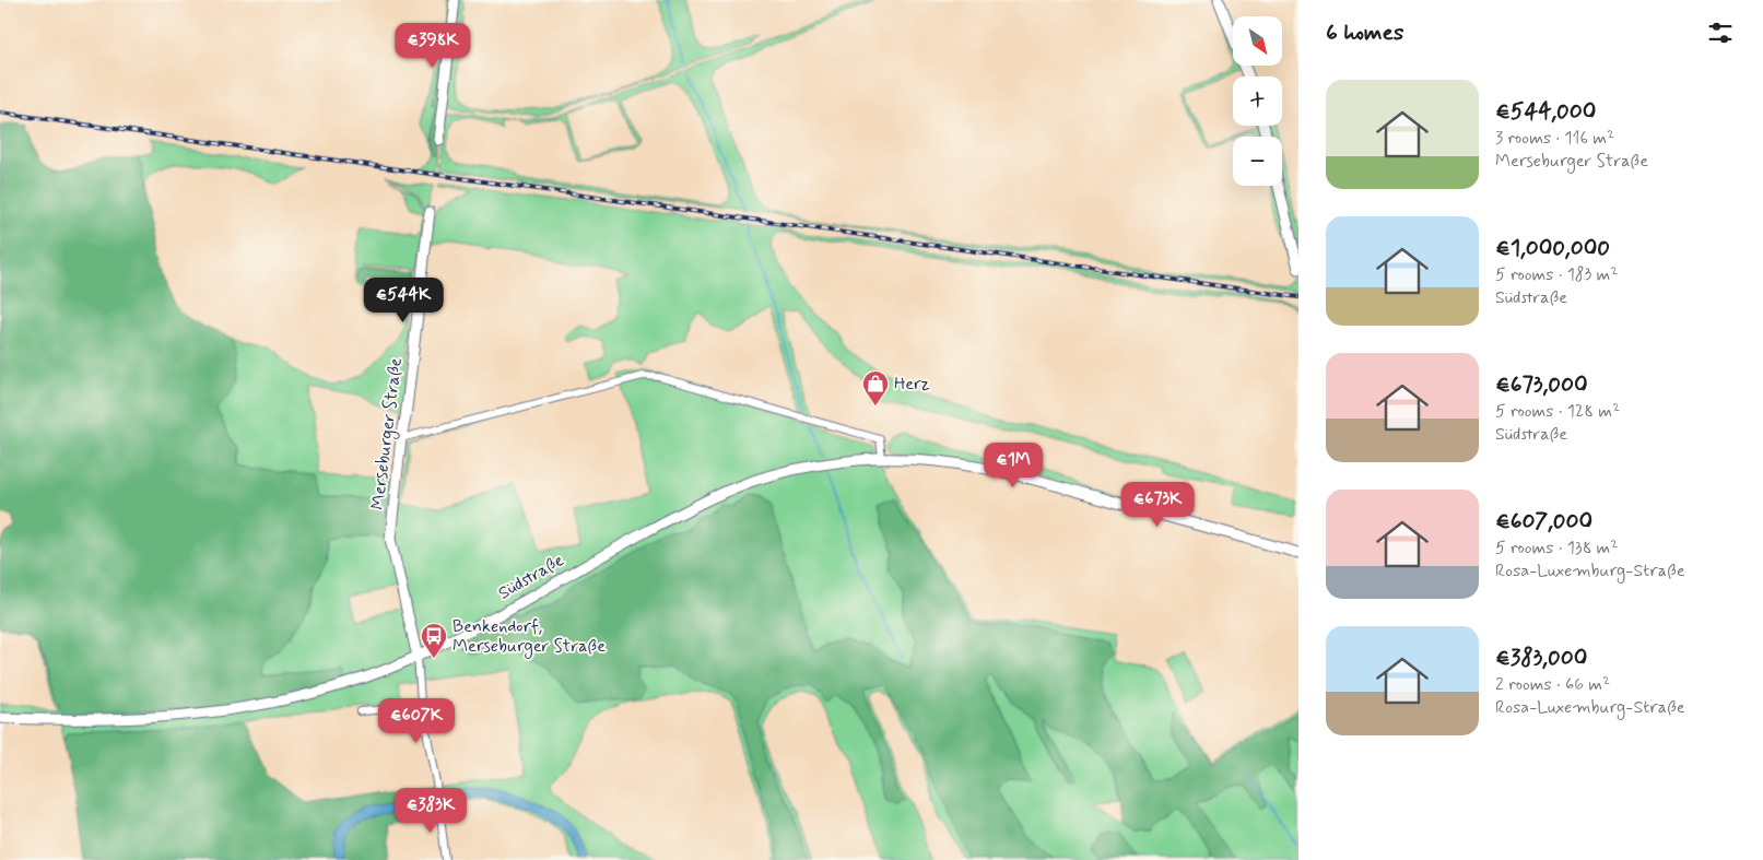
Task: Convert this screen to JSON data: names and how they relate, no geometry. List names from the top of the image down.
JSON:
{
  "streets": {
    "main road": ["Merseburger Straße", "Südstraße"]
  },
  "crossings": [
    ["Merseburger Straße", "Südstraße"]
  ],
  "places": {
    "shop": ["Herz"],
    "bus stop": ["Benkendorf, Merseburger Straße"]
  },
  "north": "bottom right",
  "page": {
    "heading": "6 homes",
    "map_buttons": ["+", "−"],
    "price": [
      "€398K",
      "€544K",
      "€1M",
      "€673K",
      "€607K",
      "€383K"
    ],
    "list": [
      {
        "name": "€544,000",
        "note": "3 rooms · 116 m² · Merseburger Straße"
      },
      {
        "name": "€1,000,000",
        "note": "5 rooms · 183 m² · Südstraße"
      },
      {
        "name": "€673,000",
        "note": "5 rooms · 128 m² · Südstraße"
      },
      {
        "name": "€607,000",
        "note": "5 rooms · 138 m² · Rosa-Luxemburg-Straße"
      },
      {
        "name": "€383,000",
        "note": "2 rooms · 66 m² · Rosa-Luxemburg-Straße"
      }
    ]
  }
}
